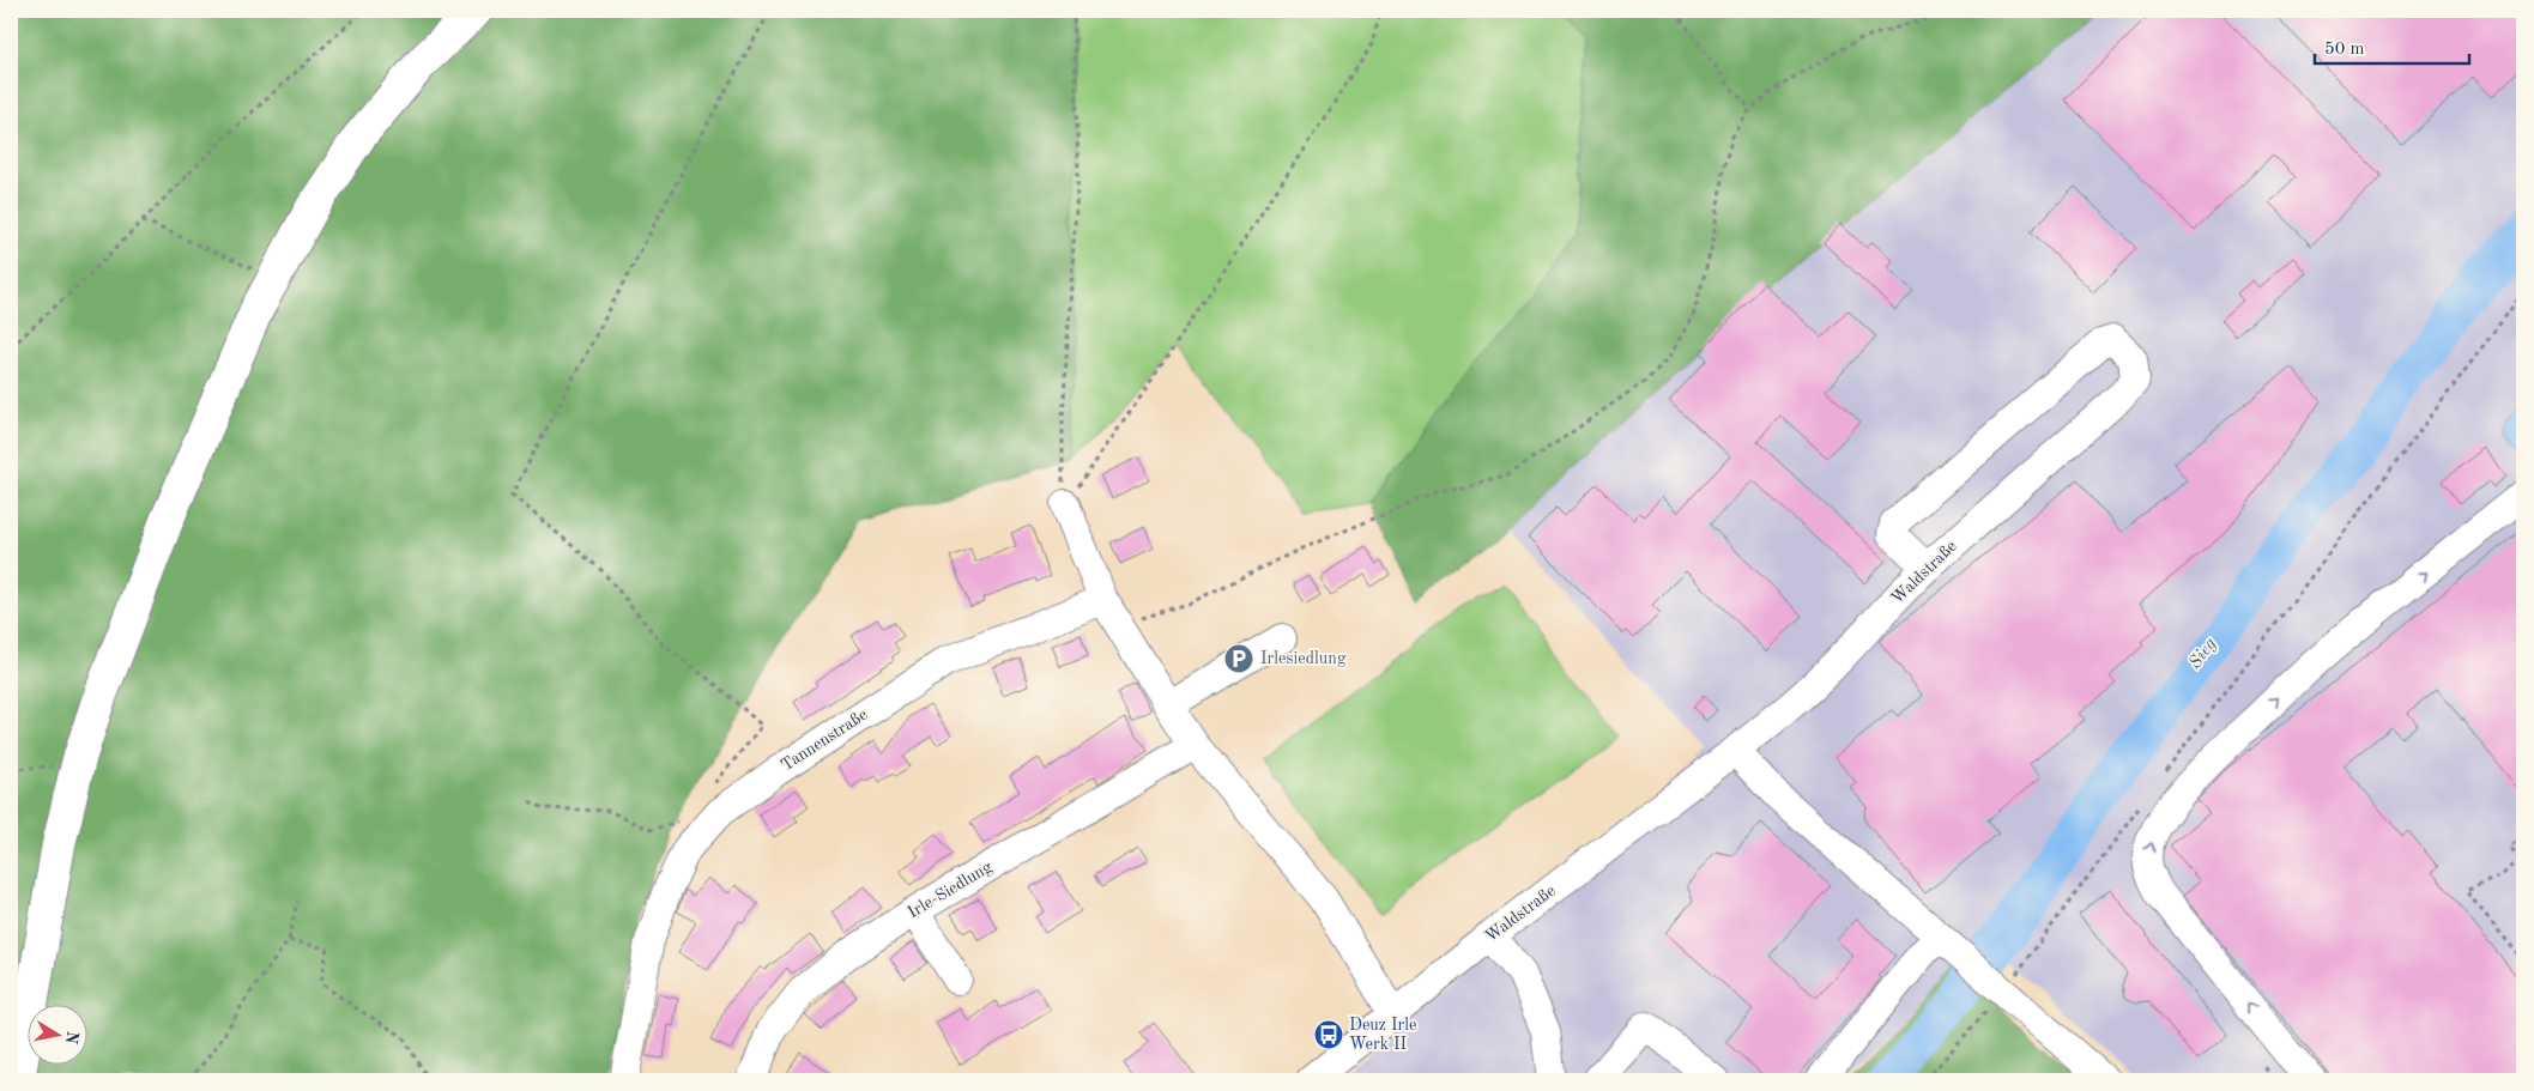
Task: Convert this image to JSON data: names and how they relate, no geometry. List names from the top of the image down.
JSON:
{
  "streets": {
    "street": ["Waldstraße", "Tannenstraße", "Irle-Siedlung"]
  },
  "water": ["Sieg"],
  "places": {
    "parking": ["Irlesiedlung"],
    "bus stop": ["Deuz Irle Werk II"]
  },
  "scale_bar": "50 m",
  "north": "right"
}
